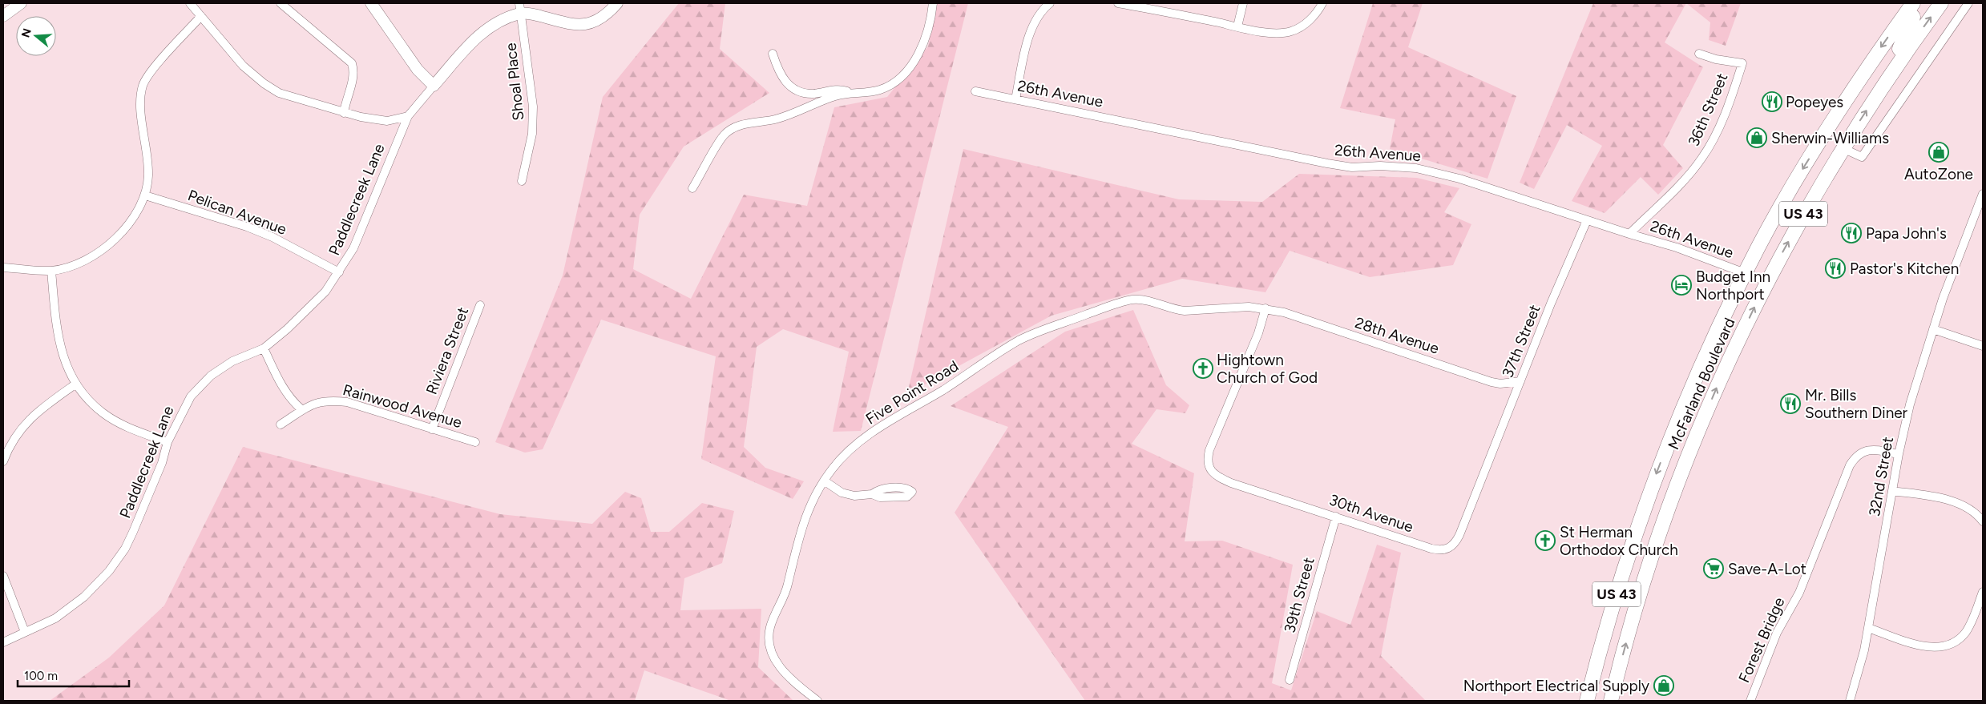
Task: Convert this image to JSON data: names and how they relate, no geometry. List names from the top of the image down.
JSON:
{
  "streets": {
    "highway": ["US 43", "McFarland Boulevard"],
    "street": [
      "Shoal Place",
      "26th Avenue",
      "36th Street",
      "Paddlecreek Lane",
      "Pelican Avenue",
      "28th Avenue",
      "37th Street",
      "Riviera Street",
      "Five Point Road",
      "Rainwood Avenue",
      "32nd Street",
      "30th Avenue",
      "39th Street",
      "Forest Bridge"
    ]
  },
  "crossings": [
    ["26th Avenue", "36th Street"],
    ["26th Avenue", "37th Street"],
    ["26th Avenue", "McFarland Boulevard"],
    ["Paddlecreek Lane", "Pelican Avenue"],
    ["28th Avenue", "37th Street"],
    ["28th Avenue", "Five Point Road"],
    ["28th Avenue", "30th Avenue"],
    ["37th Street", "30th Avenue"],
    ["Riviera Street", "Rainwood Avenue"],
    ["Five Point Road", "30th Avenue"],
    ["32nd Street", "Forest Bridge"],
    ["30th Avenue", "39th Street"]
  ],
  "places": {
    "restaurant": [
      "Popeyes",
      "Papa John's",
      "Pastor's Kitchen",
      "Mr. Bills Southern Diner"
    ],
    "shop": ["Sherwin-Williams", "AutoZone", "Northport Electrical Supply"],
    "hotel": ["Budget Inn Northport"],
    "church": ["Hightown Church of God", "St Herman Orthodox Church"],
    "supermarket": ["Save-A-Lot"]
  },
  "scale_bar": "100 m",
  "north": "left"
}
